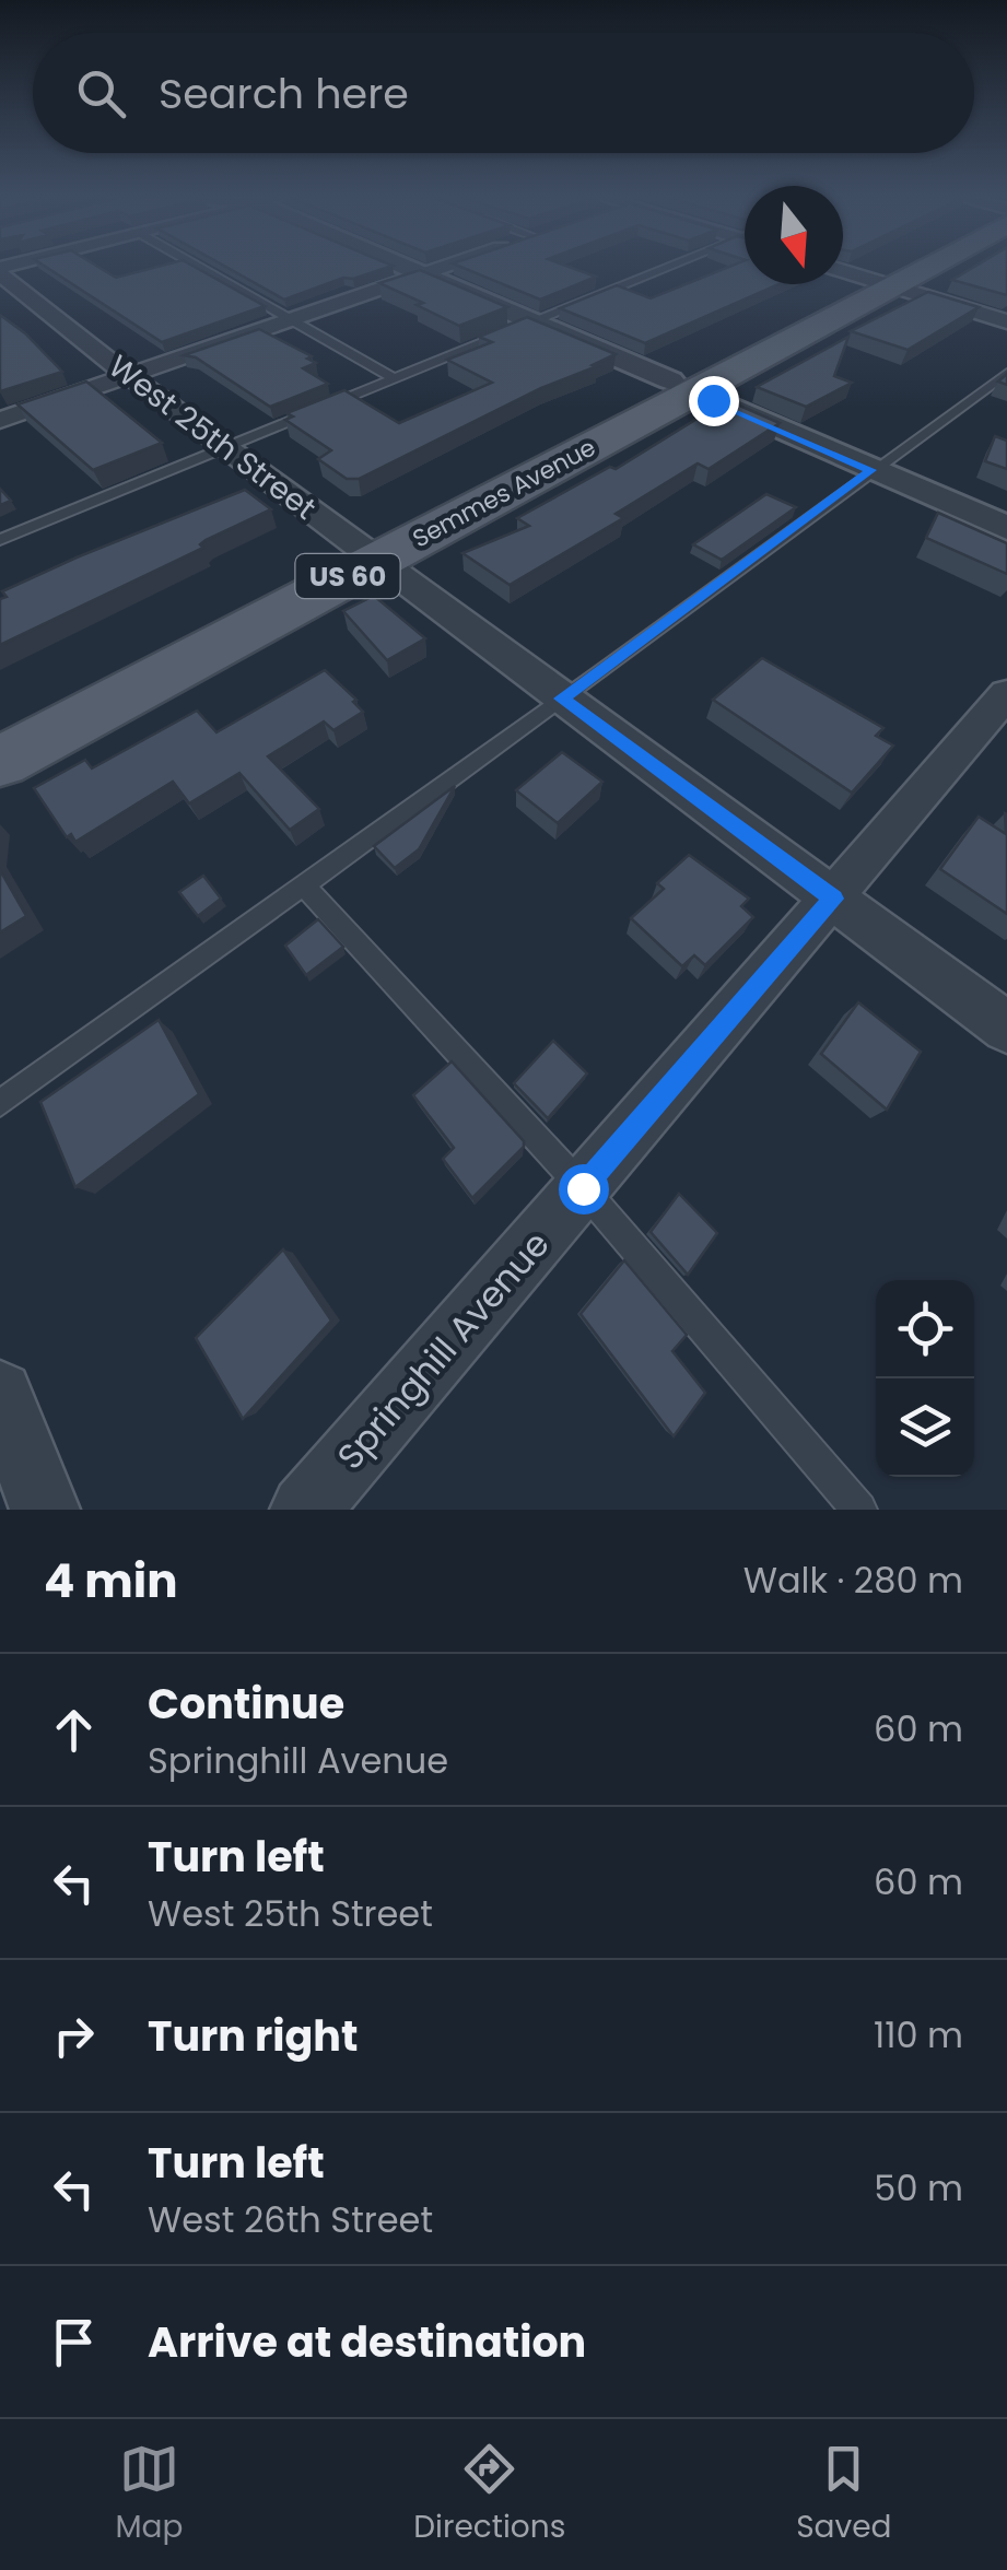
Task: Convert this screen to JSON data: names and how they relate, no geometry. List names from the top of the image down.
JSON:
{
  "streets": {
    "main road": ["Semmes Avenue", "US 60"],
    "street": ["West 25th Street", "Springhill Avenue"]
  },
  "crossings": [
    ["West 25th Street", "Semmes Avenue"],
    ["West 25th Street", "Springhill Avenue"]
  ],
  "north": "bottom",
  "page": {
    "search": "Search here",
    "heading": ["4 min", "Walk · 280 m"],
    "list": [
      ["Continue", "Springhill Avenue", "60 m"],
      ["Turn left", "West 25th Street", "60 m"],
      ["Turn right", "110 m"],
      ["Turn left", "West 26th Street", "50 m"],
      "Arrive at destination"
    ],
    "nav": ["Map", "Directions", "Saved"]
  }
}
